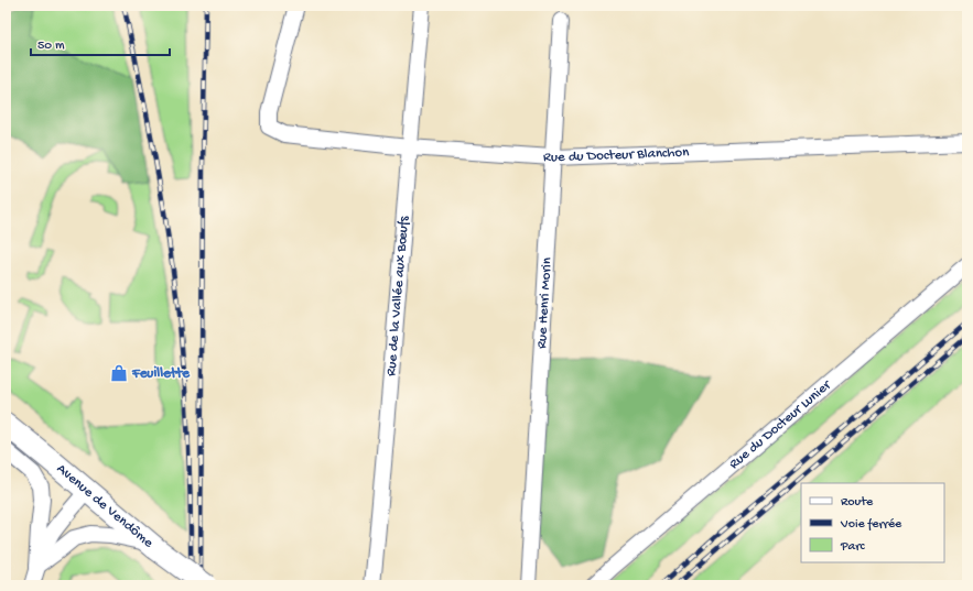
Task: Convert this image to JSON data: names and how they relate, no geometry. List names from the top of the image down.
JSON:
{
  "streets": {
    "main road": ["Avenue de Vendôme"],
    "street": [
      "Rue du Docteur Blanchon",
      "Rue de la Vallée aux Bœufs",
      "Rue Henri Morin",
      "Rue du Docteur Lunier"
    ]
  },
  "crossings": [
    ["Rue du Docteur Blanchon", "Rue de la Vallée aux Bœufs"],
    ["Rue du Docteur Blanchon", "Rue Henri Morin"]
  ],
  "places": {
    "shop": ["Feuillette"]
  },
  "legend": ["Route", "Voie ferrée", "Parc"],
  "scale_bar": "50 m"
}
